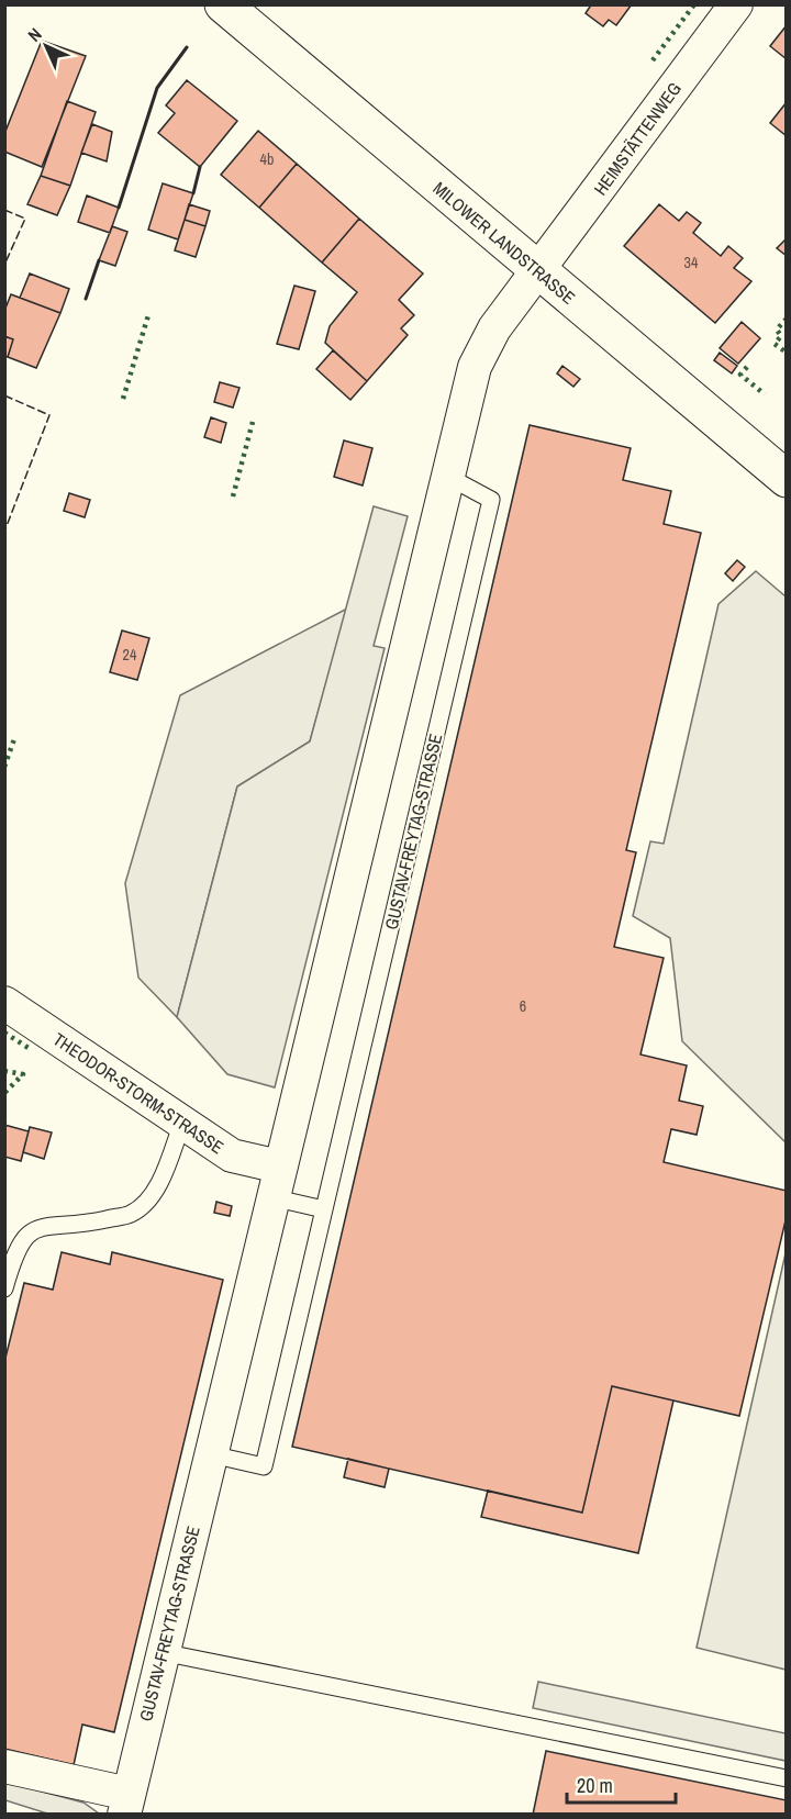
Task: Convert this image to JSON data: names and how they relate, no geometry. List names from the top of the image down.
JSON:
{
  "streets": {
    "main road": ["MILOWER LANDSTRASSE"],
    "street": ["HEIMSTÄTTENWEG", "GUSTAV-FREYTAG-STRASSE", "THEODOR-STORM-STRASSE"]
  },
  "crossings": [
    ["HEIMSTÄTTENWEG", "MILOWER LANDSTRASSE"],
    ["HEIMSTÄTTENWEG", "GUSTAV-FREYTAG-STRASSE"],
    ["MILOWER LANDSTRASSE", "GUSTAV-FREYTAG-STRASSE"],
    ["GUSTAV-FREYTAG-STRASSE", "THEODOR-STORM-STRASSE"]
  ],
  "house_numbers": [
    "4b",
    "34",
    "24",
    "6"
  ],
  "scale_bar": "20 m",
  "north": "top left"
}
